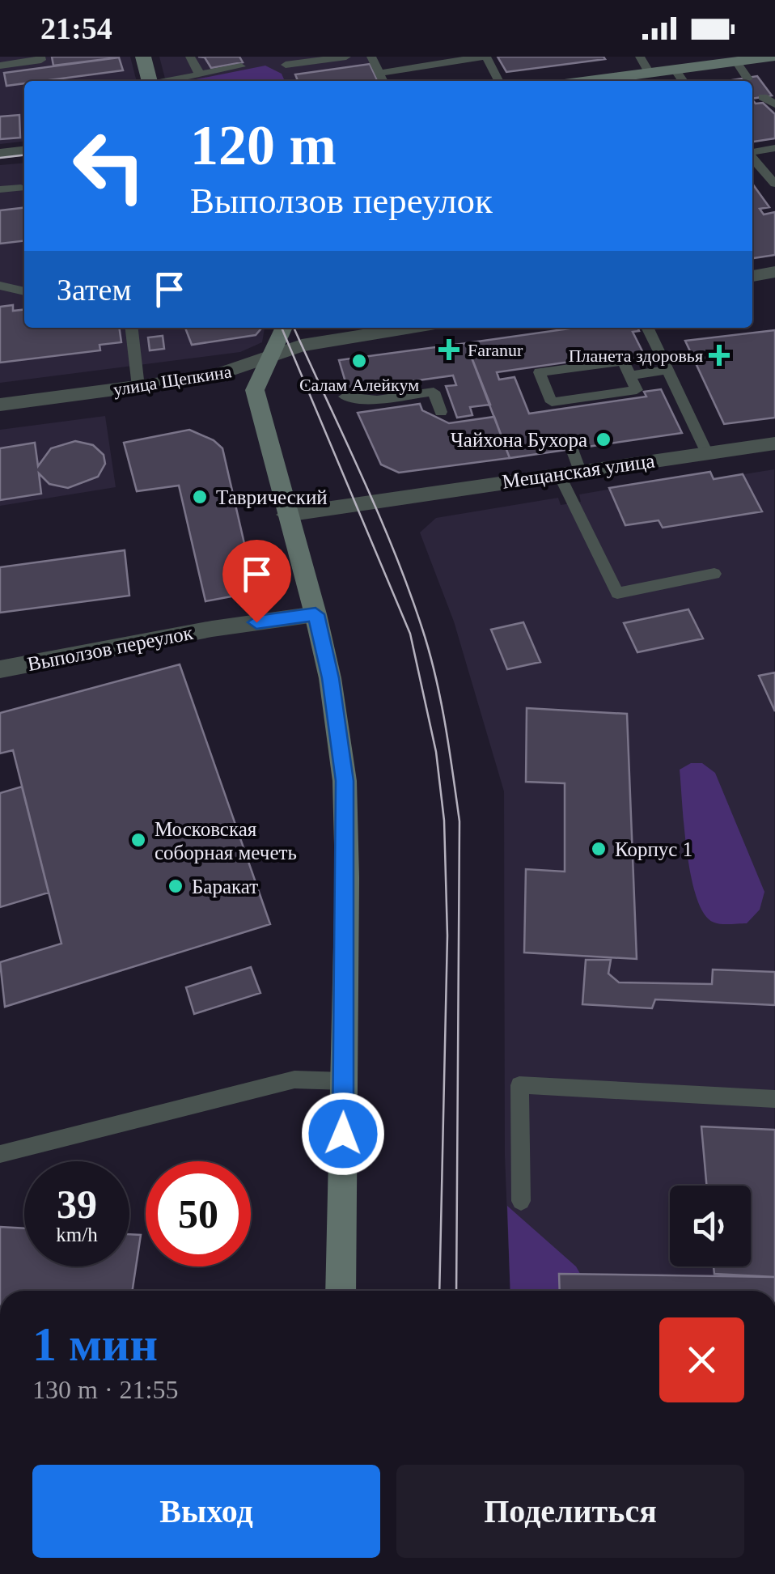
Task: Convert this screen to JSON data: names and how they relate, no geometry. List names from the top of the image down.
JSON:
{
  "streets": {
    "street": ["улица Щепкина", "Мещанская улица", "Выползов переулок"]
  },
  "places": {
    "health": ["Faranur", "Планета здоровья"],
    "other": [
      "Салам Алейкум",
      "Чайхона Бухора",
      "Таврический",
      "Московская соборная мечеть",
      "Корпус 1",
      "Баракат"
    ]
  },
  "page": {
    "status": "21:54",
    "turn": ["120 m", "Выползов переулок"],
    "then": "Затем",
    "speed": "39 km/h",
    "limit": "50",
    "heading": ["1 мин", "130 m · 21:55"],
    "buttons": ["Выход", "Поделиться"]
  }
}
